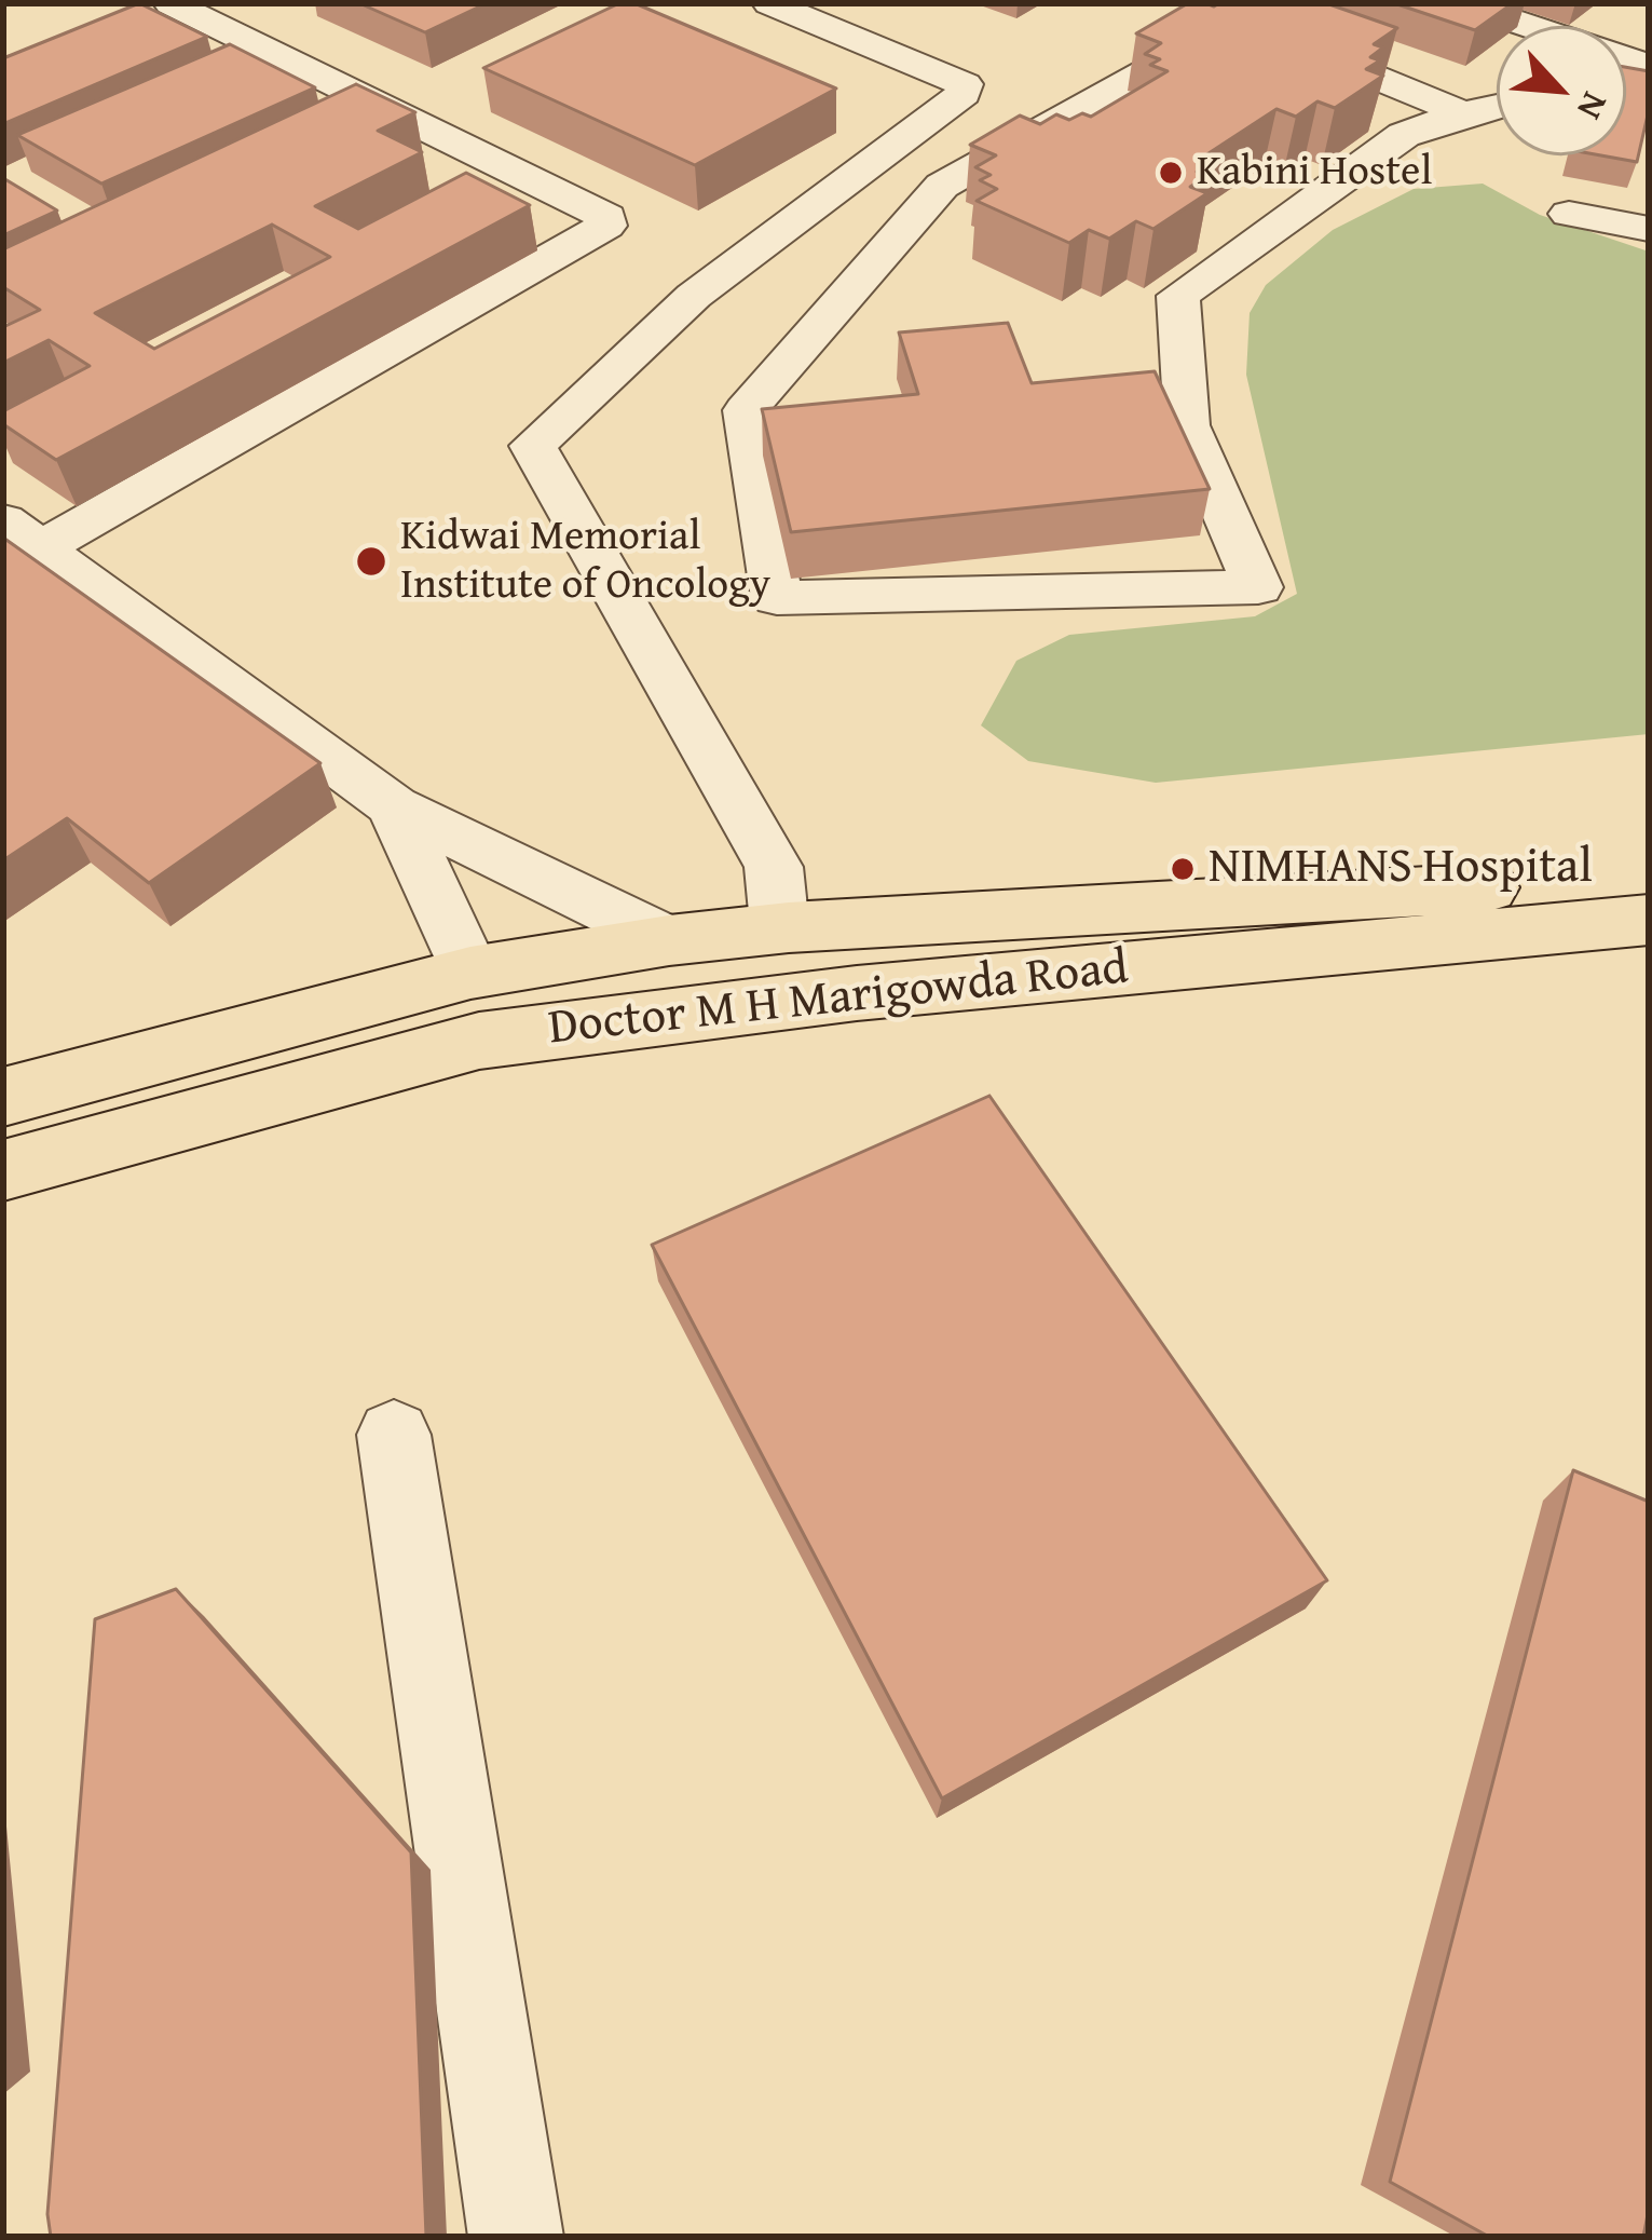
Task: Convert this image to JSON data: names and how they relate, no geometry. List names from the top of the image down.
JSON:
{
  "streets": {
    "main road": ["Doctor M H Marigowda Road"]
  },
  "places": ["Kabini Hostel", "Kidwai Memorial Institute of Oncology", "NIMHANS Hospital"],
  "north": "bottom right"
}
